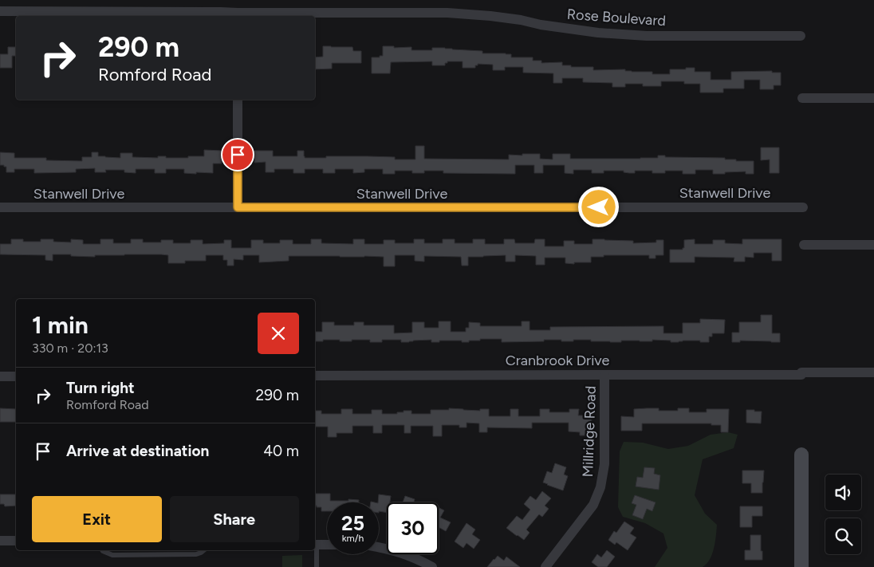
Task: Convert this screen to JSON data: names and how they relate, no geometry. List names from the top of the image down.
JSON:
{
  "streets": {
    "street": [
      "Rose Boulevard",
      "Stanwell Drive",
      "Cranbrook Drive",
      "Millridge Road"
    ]
  },
  "crossings": [
    ["Cranbrook Drive", "Millridge Road"]
  ],
  "page": {
    "turn": ["290 m", "Romford Road"],
    "heading": ["1 min", "330 m · 20:13"],
    "list": [
      {
        "name": "Turn right",
        "note": "Romford Road",
        "value": "290 m"
      },
      {
        "name": "Arrive at destination",
        "value": "40 m"
      }
    ],
    "buttons": ["Exit", "Share"],
    "speed": "25 km/h",
    "limit": "30"
  }
}
